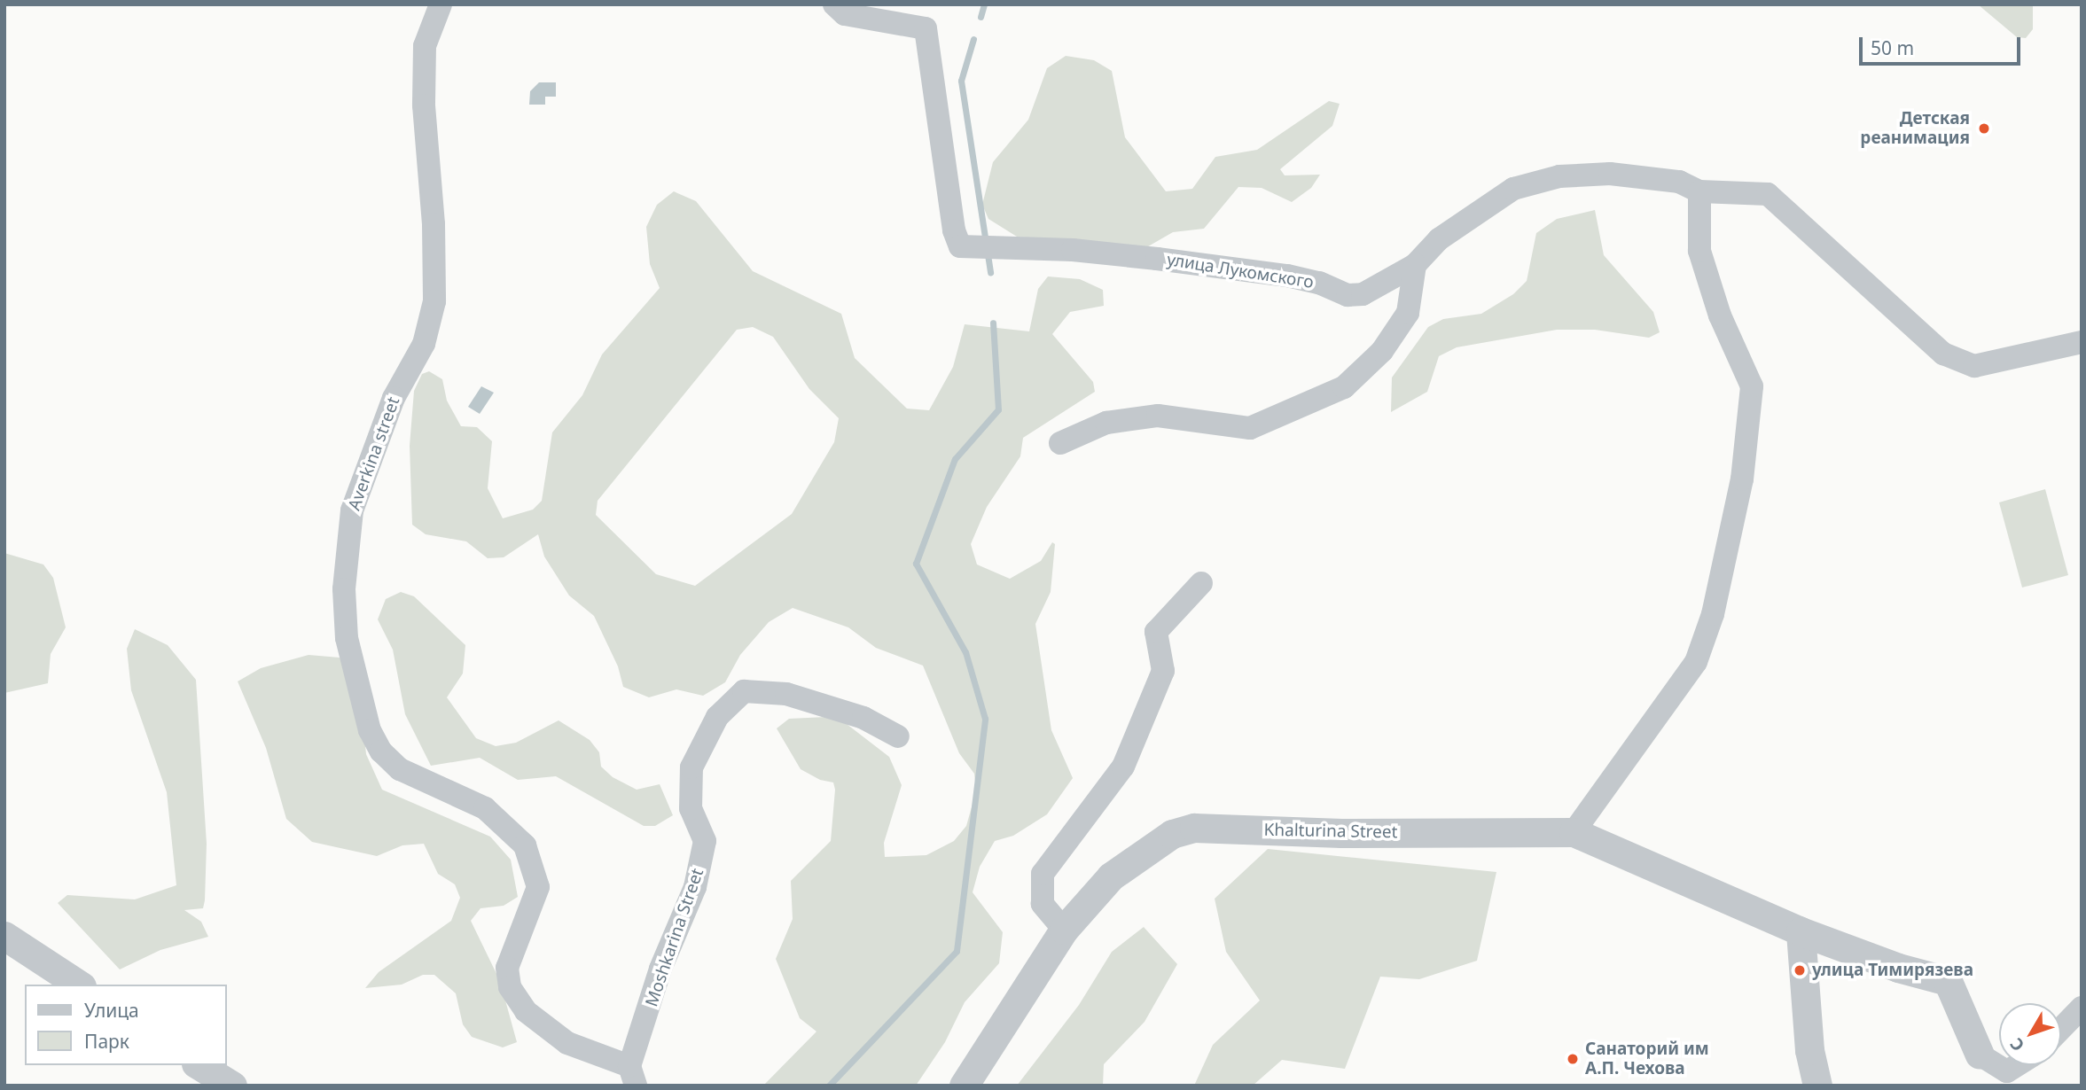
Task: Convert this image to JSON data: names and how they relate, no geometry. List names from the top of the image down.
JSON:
{
  "streets": {
    "street": [
      "улица Лукомского",
      "Averkina street",
      "Khalturina Street",
      "Moshkarina Street"
    ]
  },
  "crossings": [
    ["Averkina street", "Moshkarina Street"]
  ],
  "places": ["Детская реанимация", "улица Тимирязева", "Санаторий им А.П. Чехова"],
  "legend": ["Улица", "Парк"],
  "scale_bar": "50 m",
  "north": "bottom left"
}
